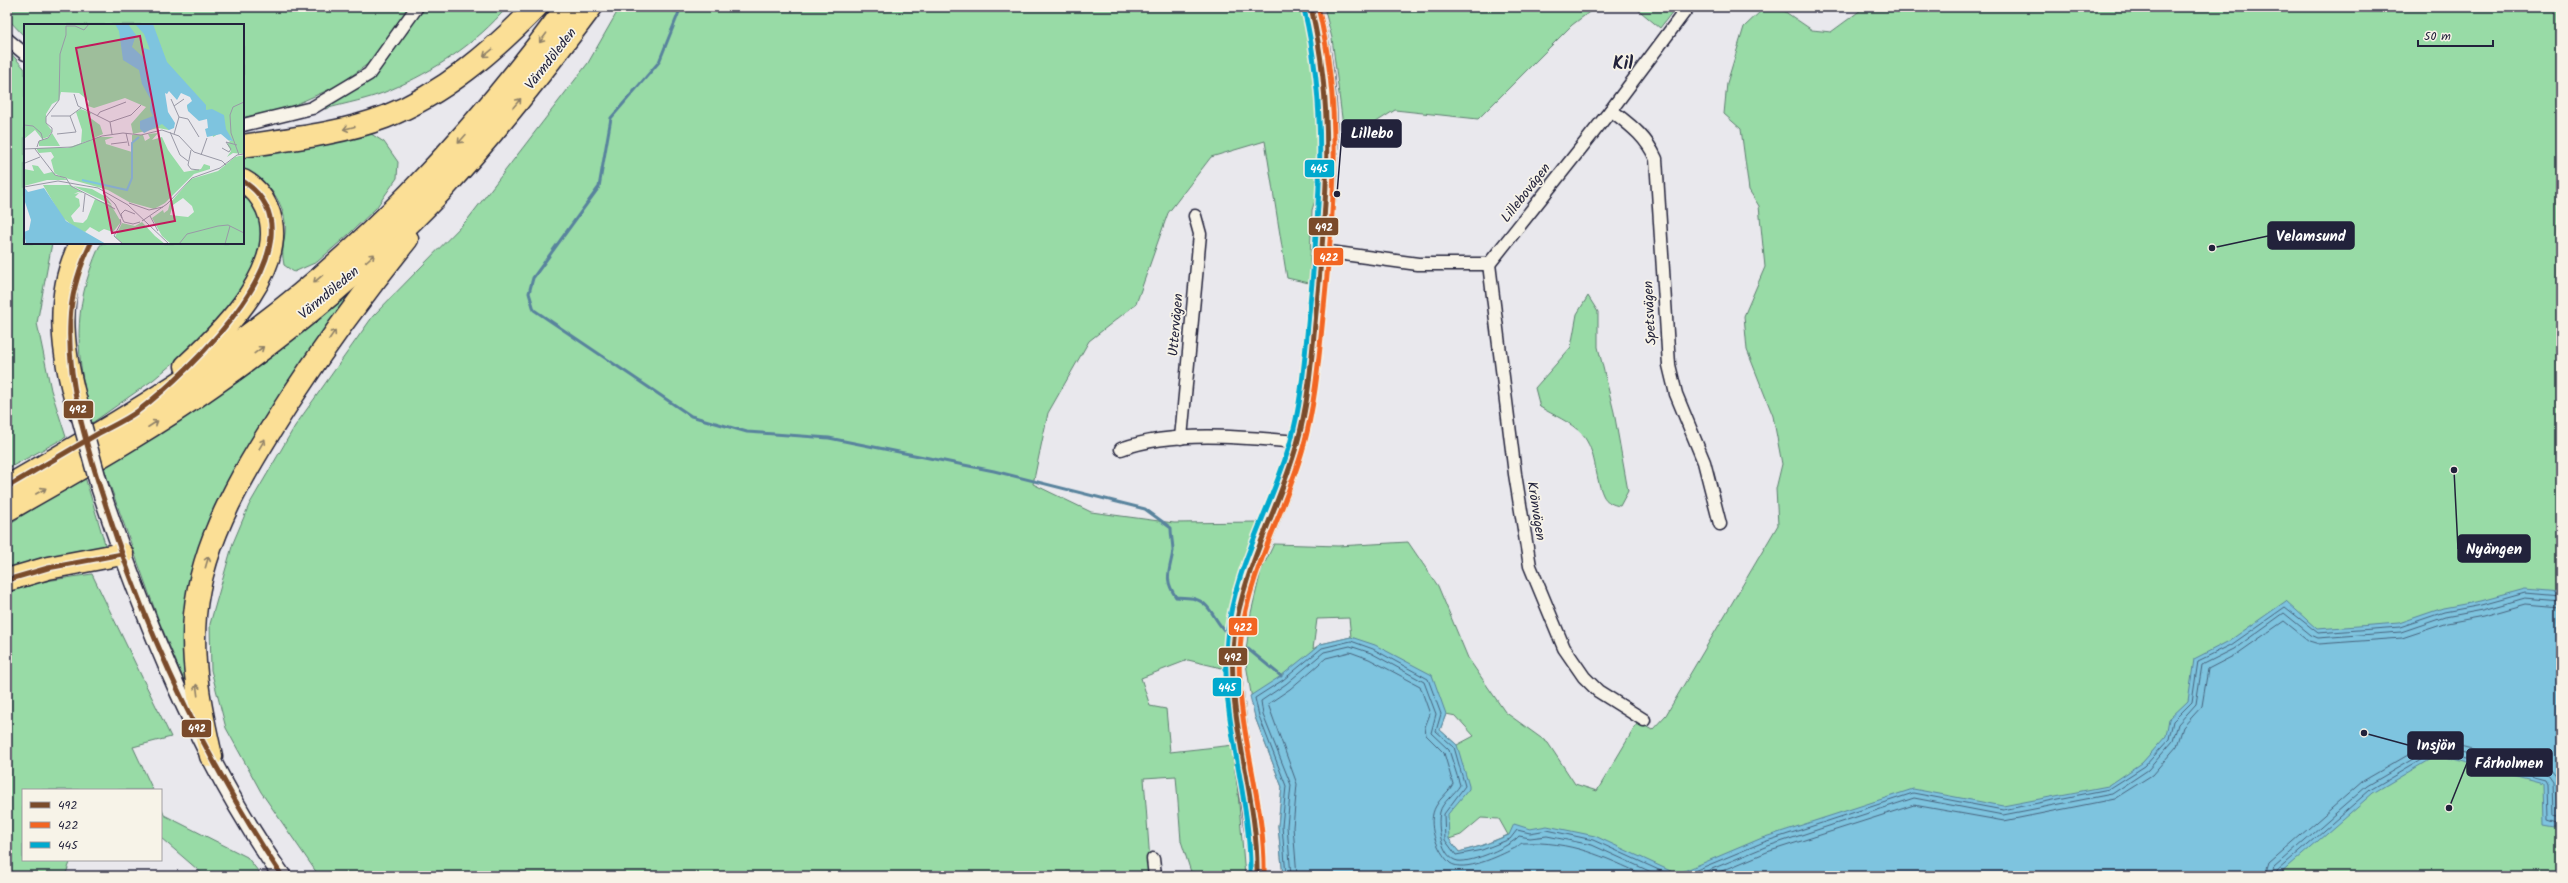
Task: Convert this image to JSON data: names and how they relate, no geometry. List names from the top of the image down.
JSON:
{
  "streets": {
    "highway": ["Värmdöleden"],
    "street": [
      "Lillebovägen",
      "Spetsvägen",
      "Uttervägen",
      "Krönvägen"
    ]
  },
  "crossings": [
    ["Lillebovägen", "Spetsvägen"],
    ["Lillebovägen", "Krönvägen"]
  ],
  "districts": ["Kil"],
  "places": [
    "Lillebo",
    "Velamsund",
    "Nyängen",
    "Insjön",
    "Fårholmen"
  ],
  "lines": ["transit line 492", "transit line 422", "transit line 445"],
  "legend": ["492", "422", "445"],
  "scale_bar": "50 m"
}
